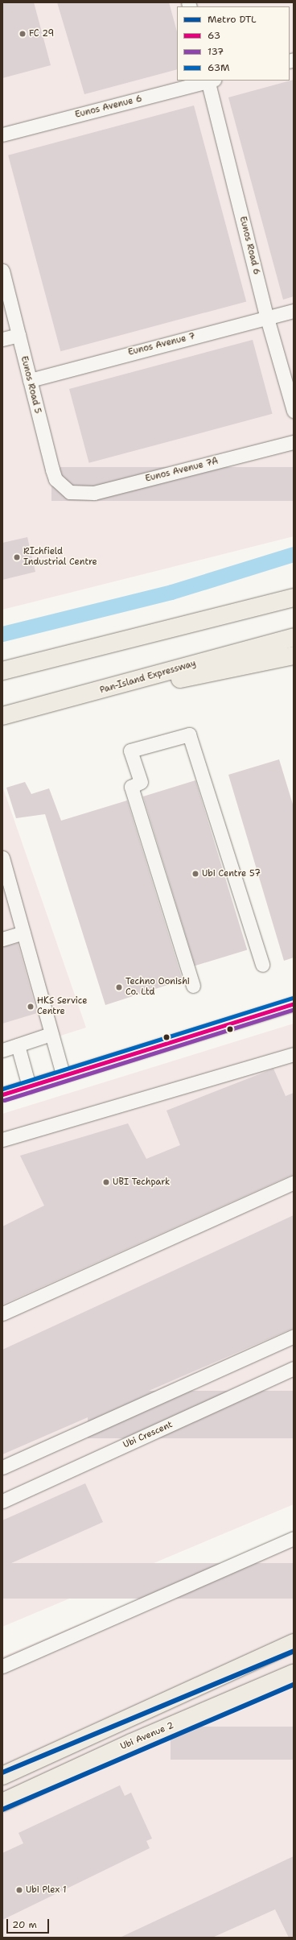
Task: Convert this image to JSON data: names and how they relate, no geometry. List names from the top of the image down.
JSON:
{
  "streets": {
    "main road": ["Pan-Island Expressway", "Ubi Avenue 2"],
    "street": [
      "Eunos Avenue 6",
      "Eunos Road 6",
      "Eunos Avenue 7",
      "Eunos Road 5",
      "Eunos Avenue 7A",
      "Ubi Crescent"
    ]
  },
  "crossings": [
    ["Eunos Avenue 6", "Eunos Road 6"],
    ["Eunos Road 6", "Eunos Avenue 7"],
    ["Eunos Avenue 7", "Eunos Road 5"],
    ["Eunos Road 5", "Eunos Avenue 7A"]
  ],
  "places": [
    "FC 29",
    "RIchfield Industrial Centre",
    "Ubi Centre 57",
    "Techno Oonishi Co. Ltd",
    "HKS Service Centre",
    "UBI Techpark",
    "Ubi Plex 1"
  ],
  "lines": [
    "transit line 63M",
    "transit line 63",
    "transit line 137",
    "metro line DTL"
  ],
  "legend": [
    "Metro DTL",
    "63",
    "137",
    "63M"
  ],
  "scale_bar": "20 m"
}
